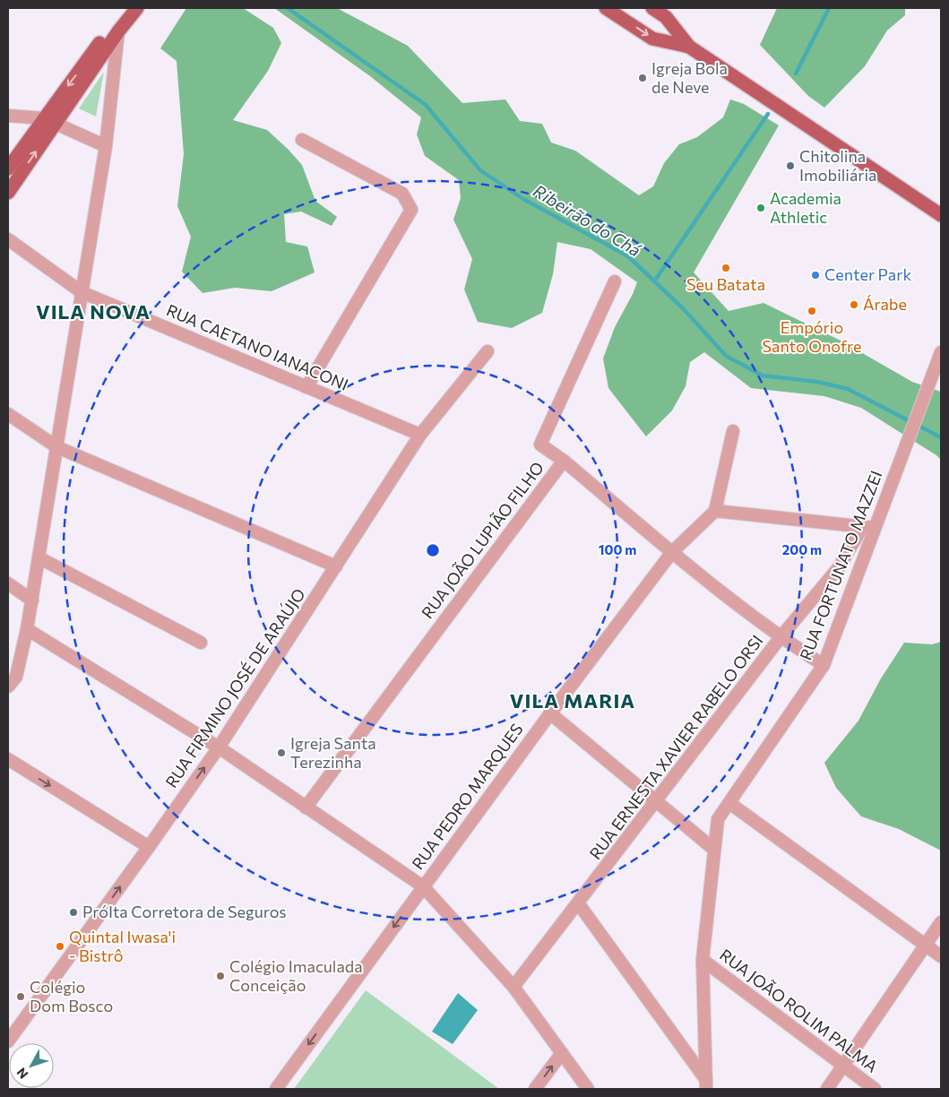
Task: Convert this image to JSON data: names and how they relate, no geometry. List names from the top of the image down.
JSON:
{
  "streets": {
    "street": [
      "RUA CAETANO IANACONI",
      "RUA JOÃO LUPIÃO FILHO",
      "RUA FORTUNATO MAZZEI",
      "RUA FIRMINO JOSÉ DE ARAÚJO",
      "RUA ERNESTA XAVIER RABELO ORSI",
      "RUA PEDRO MARQUES",
      "RUA JOÃO ROLIM PALMA"
    ]
  },
  "crossings": [
    ["RUA CAETANO IANACONI", "RUA FIRMINO JOSÉ DE ARAÚJO"],
    ["RUA FORTUNATO MAZZEI", "RUA ERNESTA XAVIER RABELO ORSI"],
    ["RUA FORTUNATO MAZZEI", "RUA JOÃO ROLIM PALMA"]
  ],
  "one_way": ["RUA FIRMINO JOSÉ DE ARAÚJO"],
  "districts": ["VILA NOVA", "VILA MARIA"],
  "water": ["Ribeirão do Chá"],
  "places": [
    "Igreja Bola de Neve",
    "Chitolina Imobiliária",
    "Academia Athletic",
    "Seu Batata",
    "Center Park",
    "Árabe",
    "Empório Santo Onofre",
    "Igreja Santa Terezinha",
    "PróIta Corretora de Seguros",
    "Quintal Iwasa'i - Bistrô",
    "Colégio Imaculada Conceição",
    "Colégio Dom Bosco"
  ],
  "north": "bottom left",
  "rings": ["100 m", "200 m"]
}
